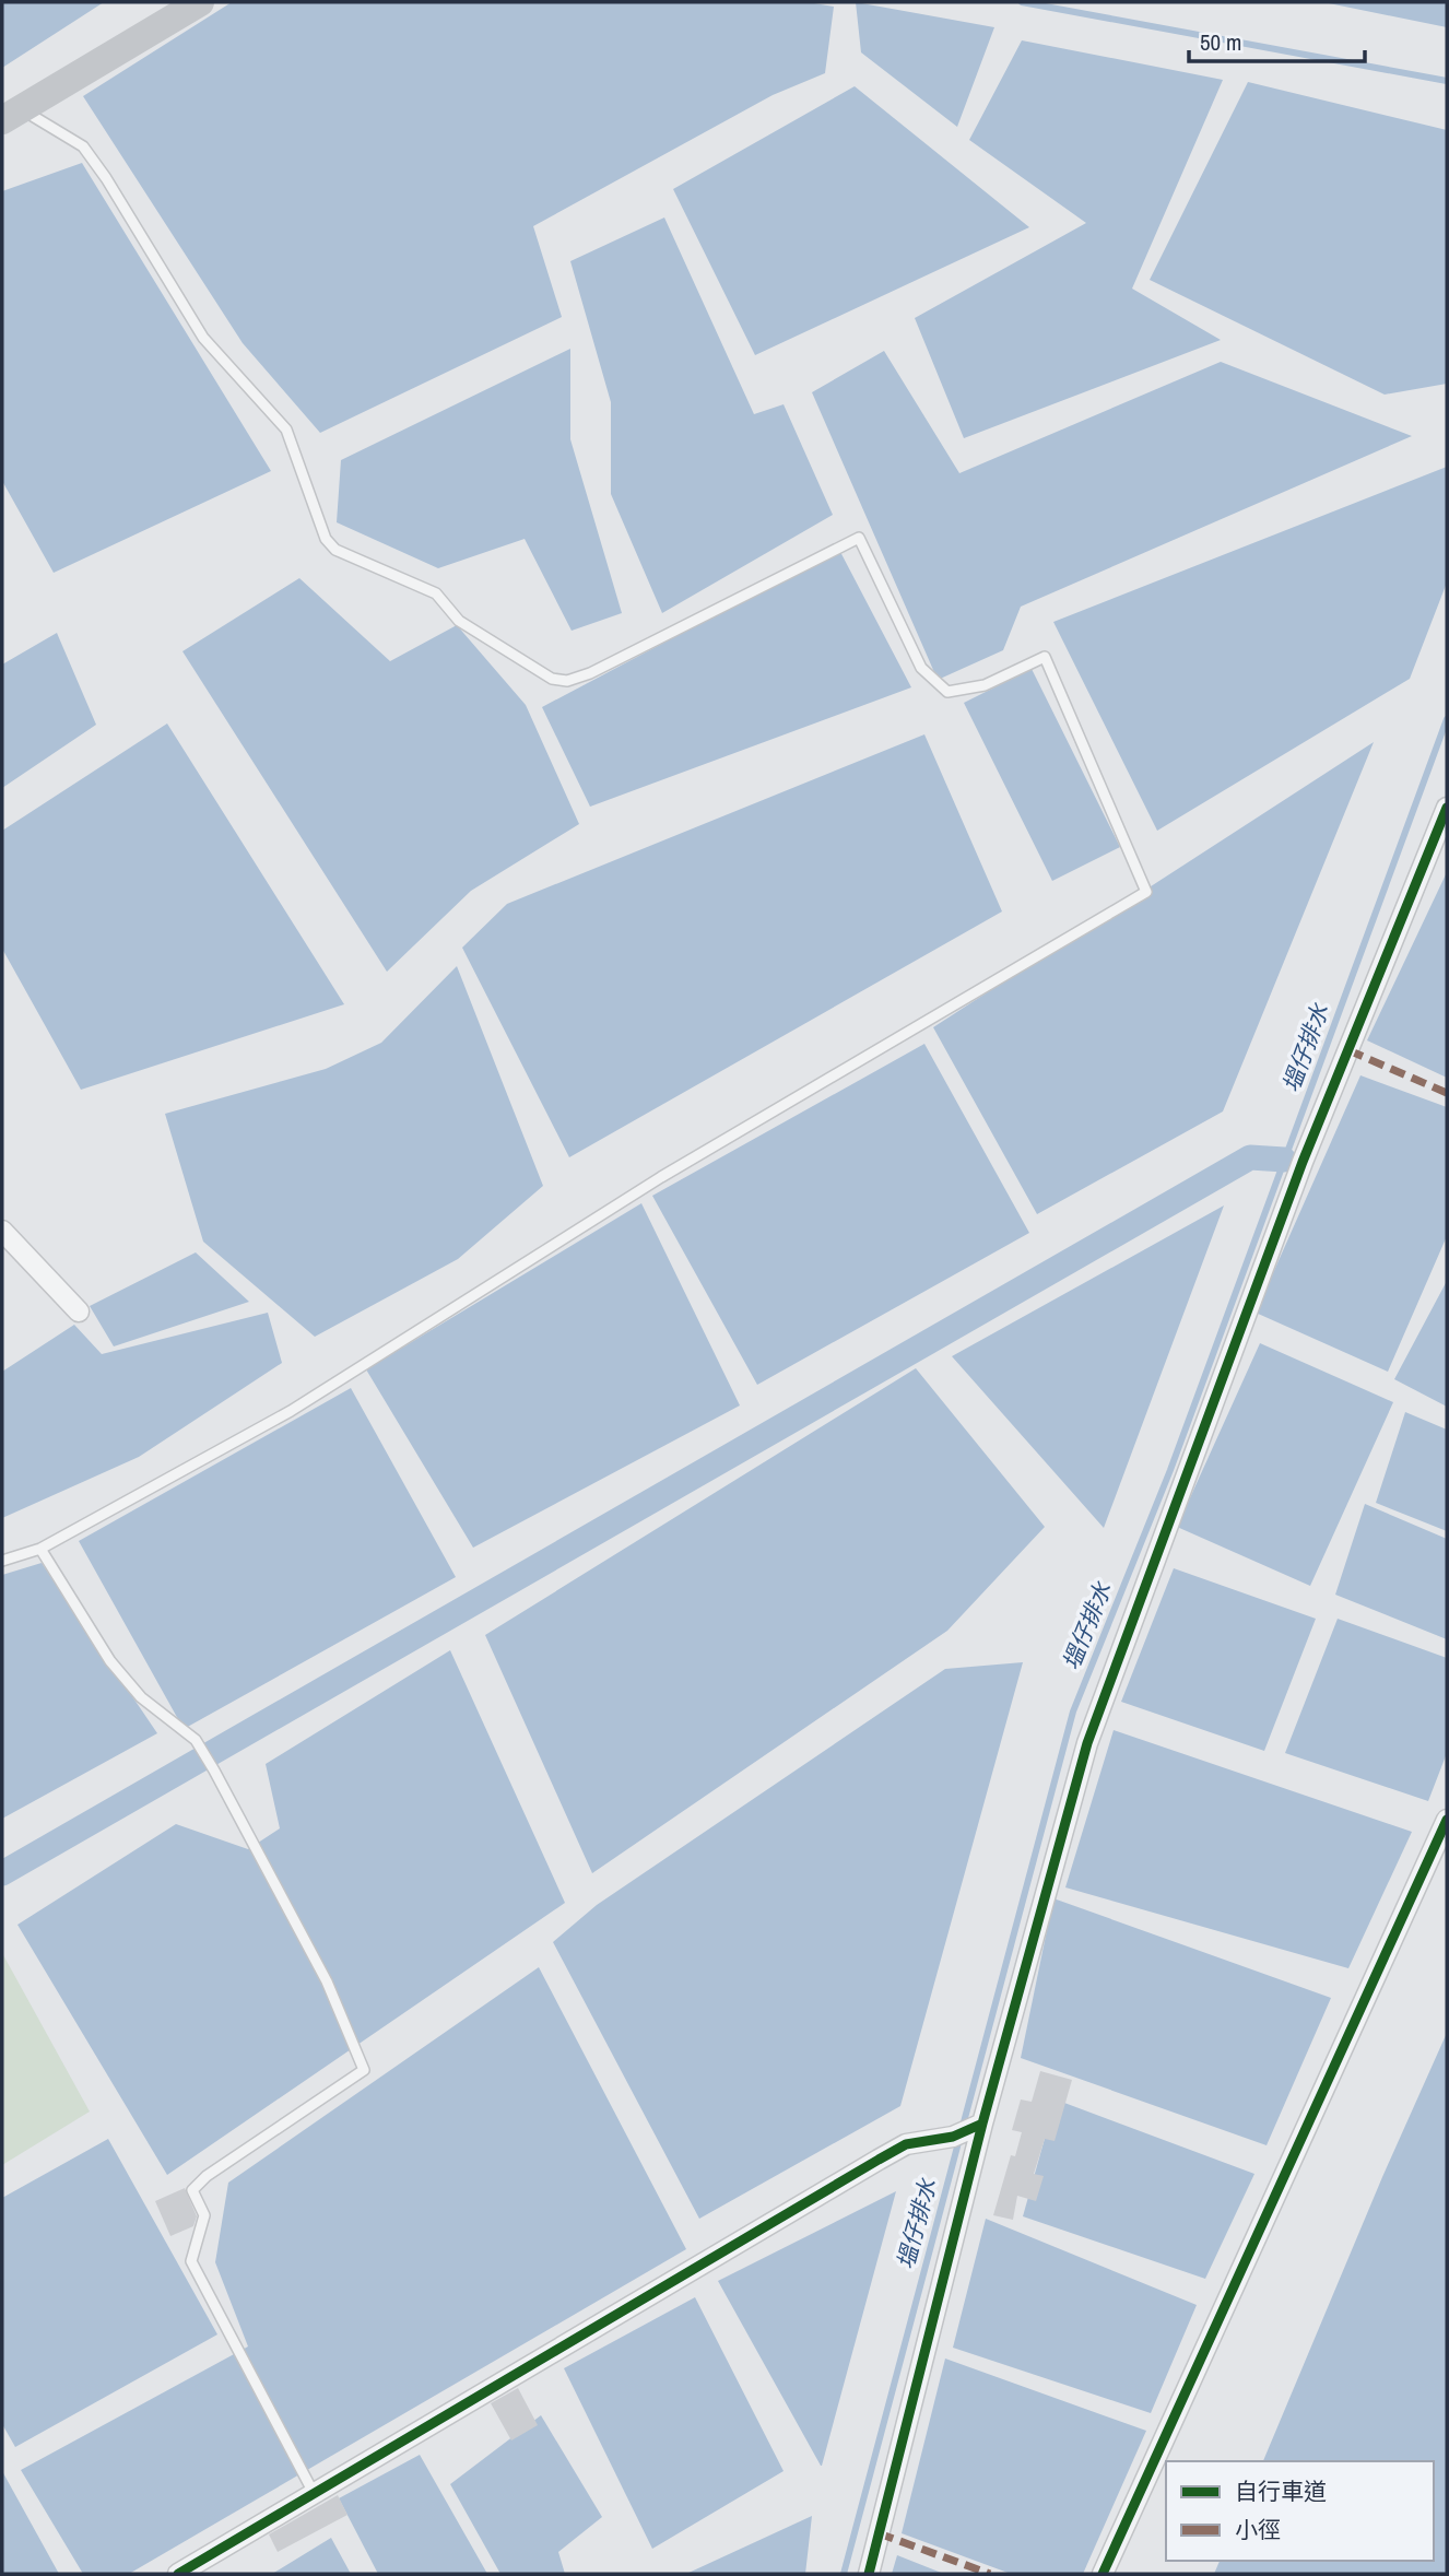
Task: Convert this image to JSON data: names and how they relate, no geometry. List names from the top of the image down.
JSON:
{
  "water": ["塭仔排水"],
  "legend": ["自行車道", "小徑"],
  "scale_bar": "50 m"
}
